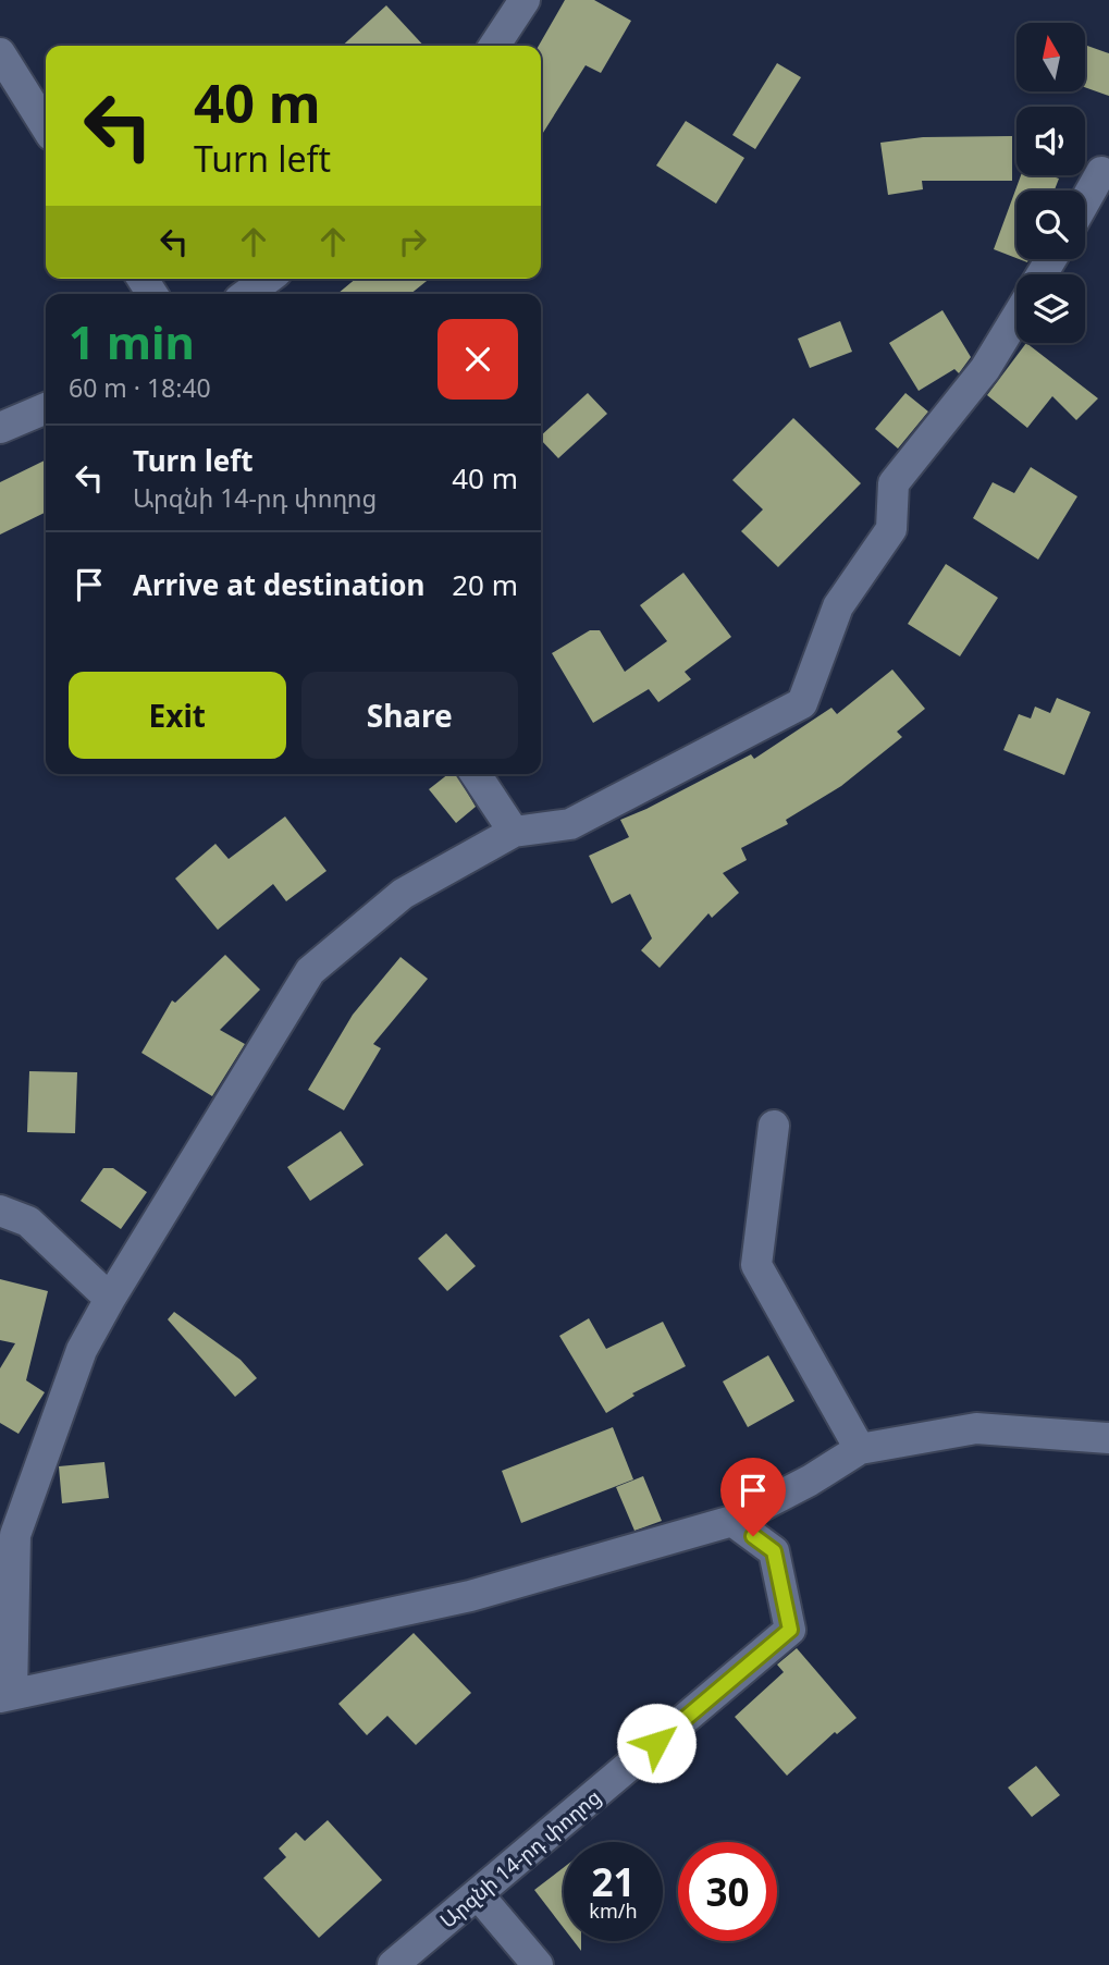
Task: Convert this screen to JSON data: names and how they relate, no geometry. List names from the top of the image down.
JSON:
{
  "streets": {
    "street": ["Արզնի 14-րդ փողոց"]
  },
  "north": "top",
  "page": {
    "turn": ["40 m", "Turn left"],
    "heading": ["1 min", "60 m · 18:40"],
    "list": [
      {
        "name": "Turn left",
        "note": "Արզնի 14-րդ փողոց",
        "value": "40 m"
      },
      {
        "name": "Arrive at destination",
        "value": "20 m"
      }
    ],
    "buttons": ["Exit", "Share"],
    "speed": "21 km/h",
    "limit": "30"
  }
}
